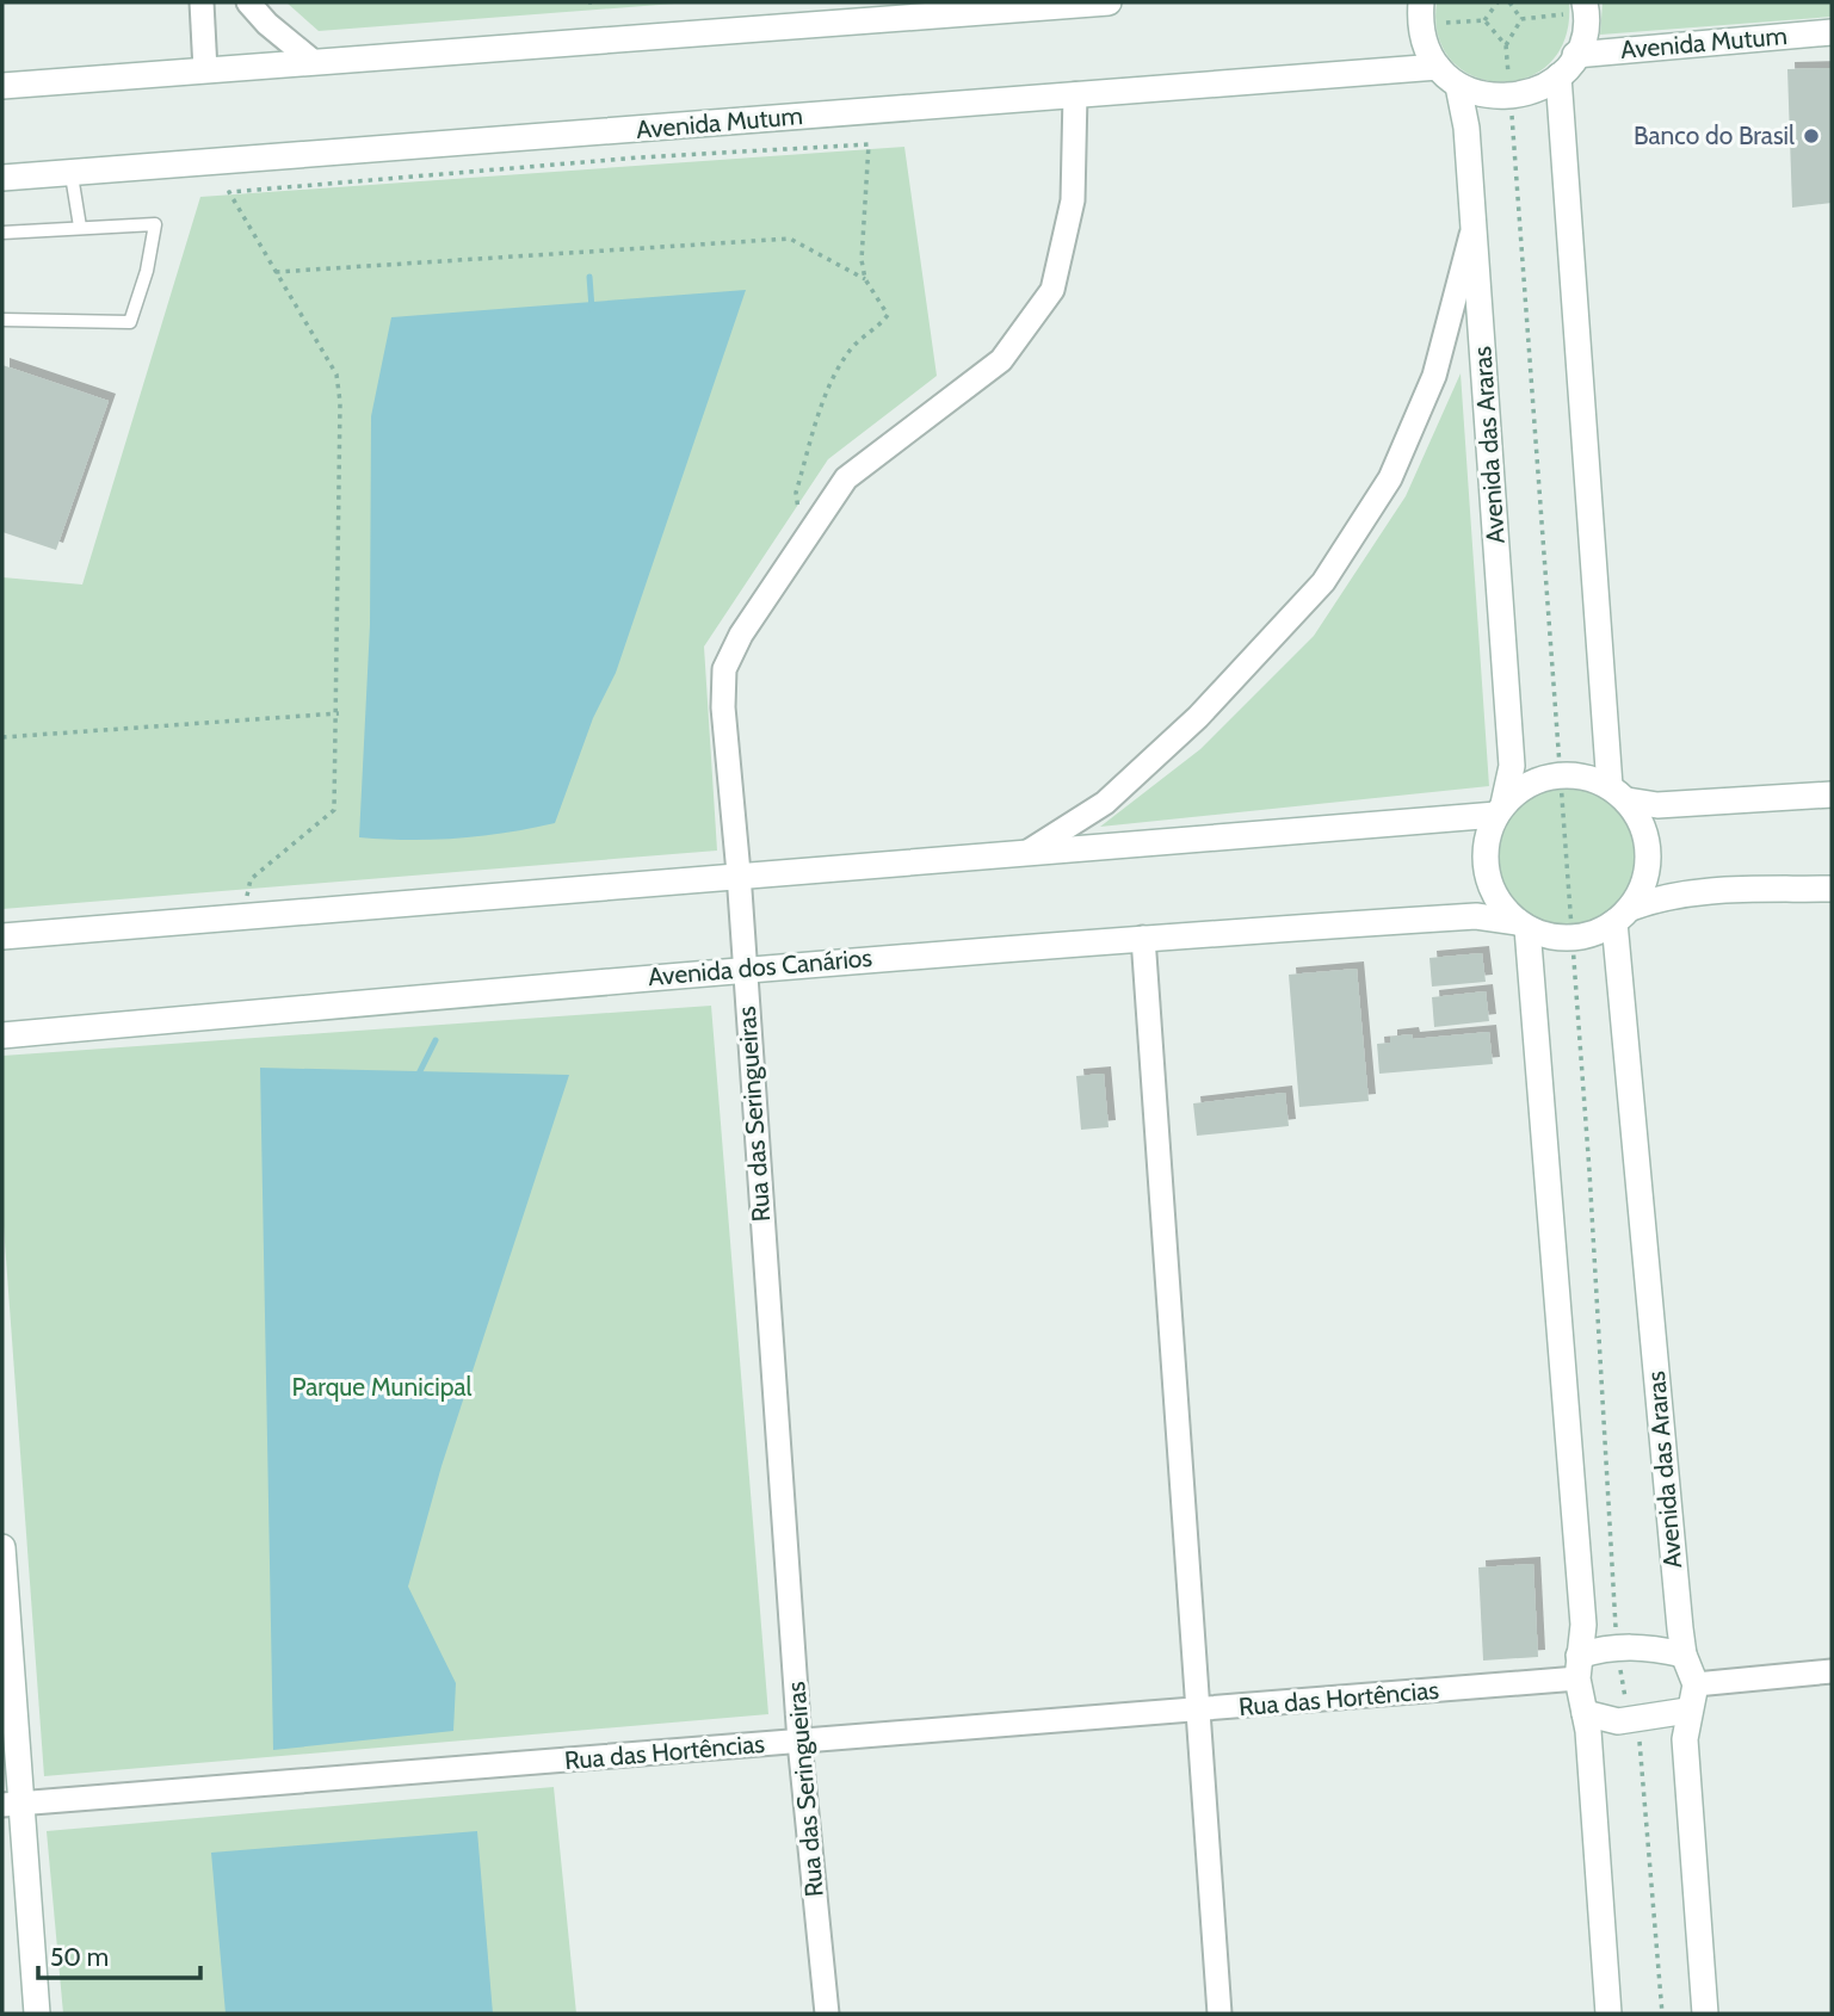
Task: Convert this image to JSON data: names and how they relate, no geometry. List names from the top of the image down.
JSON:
{
  "streets": {
    "street": [
      "Avenida Mutum",
      "Avenida das Araras",
      "Avenida dos Canários",
      "Rua das Seringueiras",
      "Rua das Hortências"
    ]
  },
  "crossings": [
    ["Avenida Mutum", "Rua das Seringueiras"],
    ["Avenida das Araras", "Avenida dos Canários"],
    ["Avenida dos Canários", "Rua das Seringueiras"],
    ["Rua das Seringueiras", "Rua das Hortências"]
  ],
  "parks": ["Parque Municipal"],
  "places": ["Banco do Brasil"],
  "scale_bar": "50 m"
}
